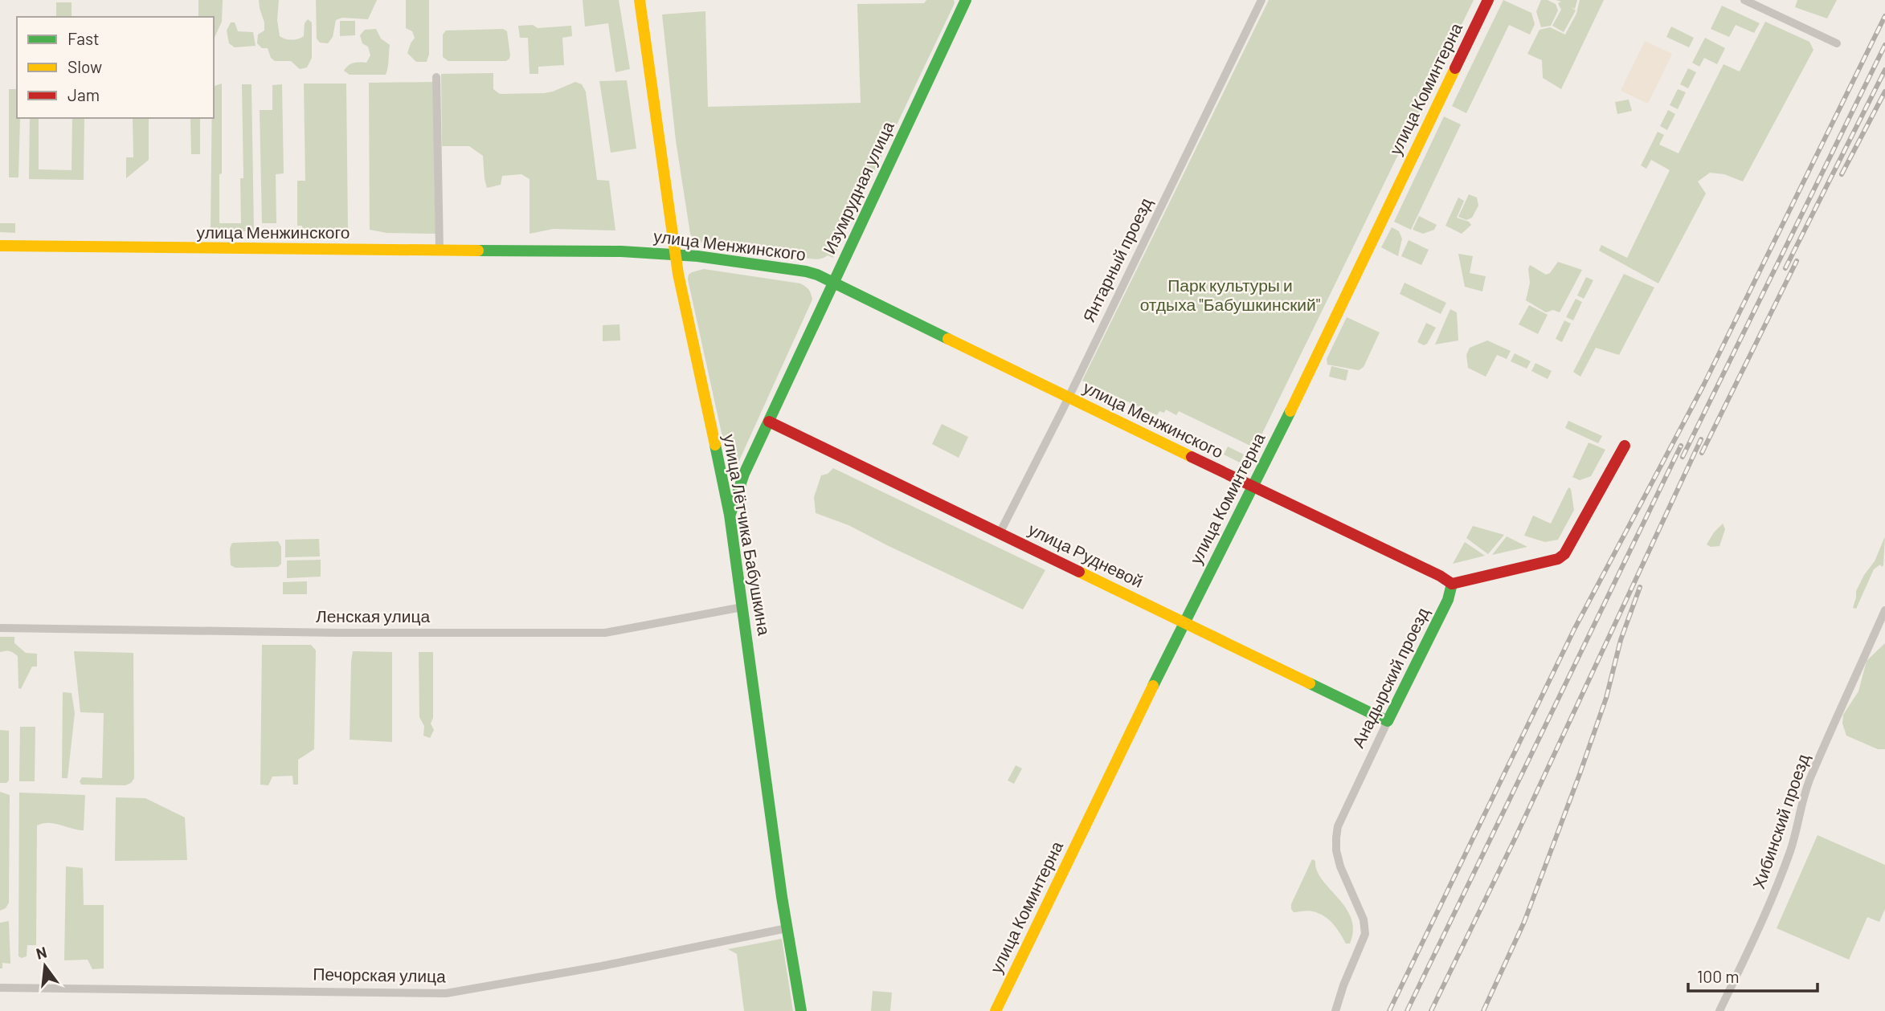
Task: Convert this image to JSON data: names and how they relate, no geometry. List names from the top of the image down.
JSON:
{
  "streets": {
    "street": [
      "улица Коминтерна",
      "Изумрудная улица",
      "улица Менжинского",
      "Янтарный проезд",
      "улица Лётчика Бабушкина",
      "улица Рудневой",
      "Ленская улица",
      "Анадырский проезд",
      "Хибинский проезд",
      "Печорская улица"
    ]
  },
  "crossings": [
    ["улица Коминтерна", "улица Менжинского"],
    ["улица Коминтерна", "улица Рудневой"],
    ["Изумрудная улица", "улица Менжинского"],
    ["Изумрудная улица", "улица Лётчика Бабушкина"],
    ["Изумрудная улица", "улица Рудневой"],
    ["улица Менжинского", "Янтарный проезд"],
    ["улица Менжинского", "улица Лётчика Бабушкина"],
    ["улица Менжинского", "Анадырский проезд"],
    ["Янтарный проезд", "улица Рудневой"],
    ["улица Лётчика Бабушкина", "Ленская улица"],
    ["улица Лётчика Бабушкина", "Печорская улица"],
    ["улица Рудневой", "Анадырский проезд"]
  ],
  "parks": ["Парк культуры и отдыха \"Бабушкинский\""],
  "legend": ["Fast", "Slow", "Jam"],
  "scale_bar": "100 m",
  "north": "top"
}
